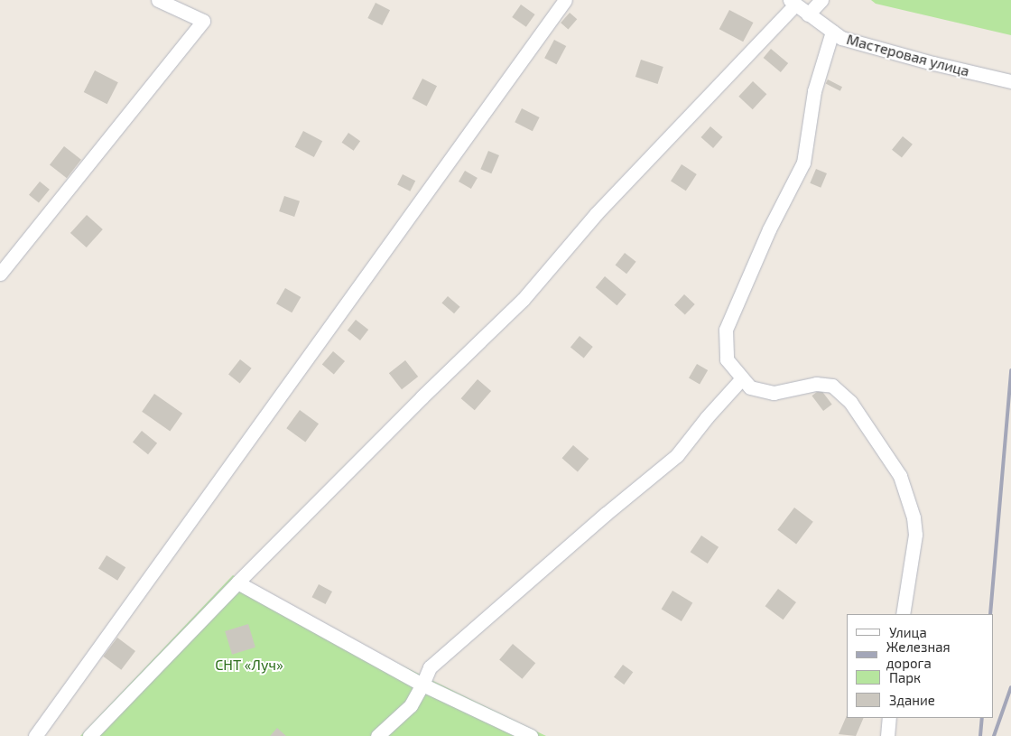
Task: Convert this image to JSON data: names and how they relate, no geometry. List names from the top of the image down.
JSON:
{
  "streets": {
    "street": ["Мастеровая улица"]
  },
  "parks": ["СНТ «Луч»"],
  "legend": [
    "Улица",
    "Железная дорога",
    "Парк",
    "Здание"
  ]
}
